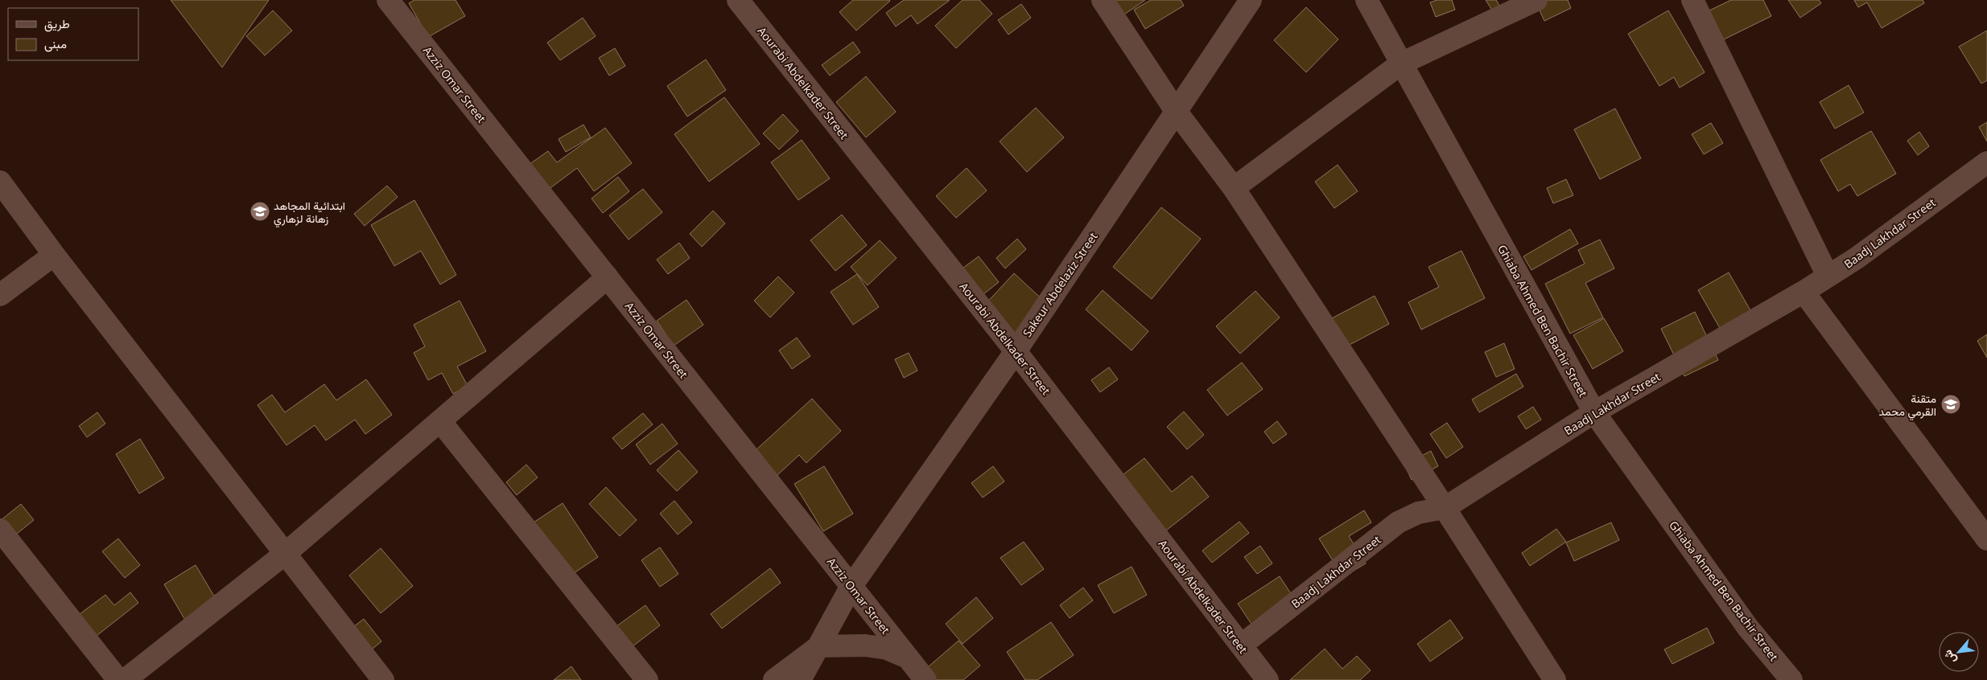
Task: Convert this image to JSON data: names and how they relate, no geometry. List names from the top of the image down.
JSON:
{
  "streets": {
    "street": [
      "Aourabi Abdelkader Street",
      "Azziz Omar Street",
      "Baadj Lakhdar Street",
      "Sakeur Abdelaziz Street",
      "Ghiaba Ahmed Ben Bachir Street"
    ]
  },
  "crossings": [
    ["Aourabi Abdelkader Street", "Baadj Lakhdar Street"],
    ["Aourabi Abdelkader Street", "Sakeur Abdelaziz Street"],
    ["Azziz Omar Street", "Sakeur Abdelaziz Street"],
    ["Baadj Lakhdar Street", "Ghiaba Ahmed Ben Bachir Street"]
  ],
  "places": {
    "school or university": ["ابتدائية المجاهد زهانة لزهاري", "متقنة القرمي محمد"]
  },
  "legend": ["طريق", "مبنى"],
  "north": "bottom left"
}
